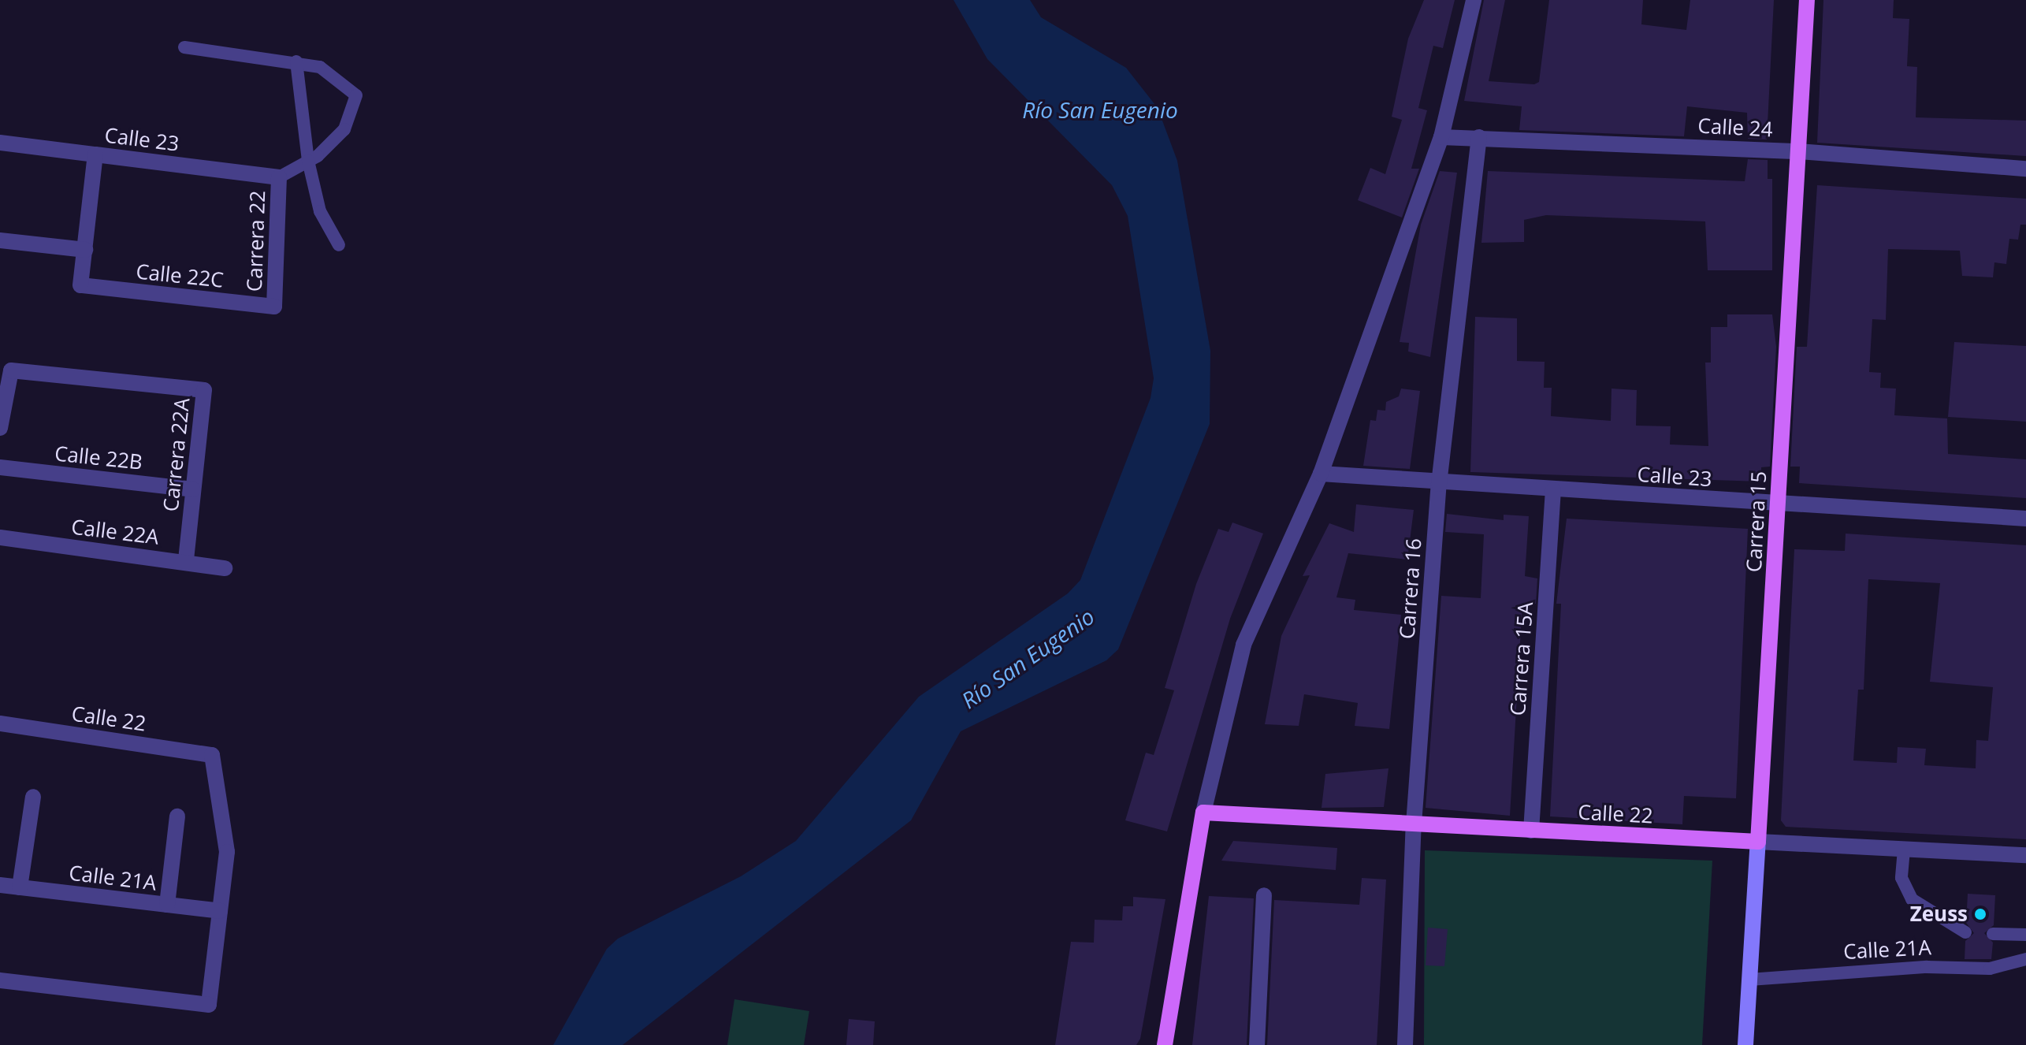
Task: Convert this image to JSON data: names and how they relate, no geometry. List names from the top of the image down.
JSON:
{
  "streets": {
    "main road": ["Carrera 15", "Calle 22"],
    "street": [
      "Calle 24",
      "Calle 23",
      "Carrera 22",
      "Calle 22C",
      "Carrera 22A",
      "Calle 22B",
      "Calle 22A",
      "Carrera 16",
      "Carrera 15A",
      "Calle 21A"
    ]
  },
  "crossings": [
    ["Calle 24", "Carrera 15"],
    ["Calle 24", "Carrera 16"],
    ["Calle 23", "Carrera 22"],
    ["Calle 23", "Carrera 15"],
    ["Calle 23", "Carrera 16"],
    ["Calle 23", "Carrera 15A"],
    ["Carrera 22", "Calle 22C"],
    ["Carrera 22A", "Calle 22B"],
    ["Carrera 22A", "Calle 22A"],
    ["Carrera 15", "Calle 22"],
    ["Carrera 15", "Calle 21A"],
    ["Carrera 16", "Calle 22"],
    ["Carrera 15A", "Calle 22"],
    ["Calle 22", "Calle 21A"]
  ],
  "water": ["Río San Eugenio"],
  "places": ["Zeuss"]
}
